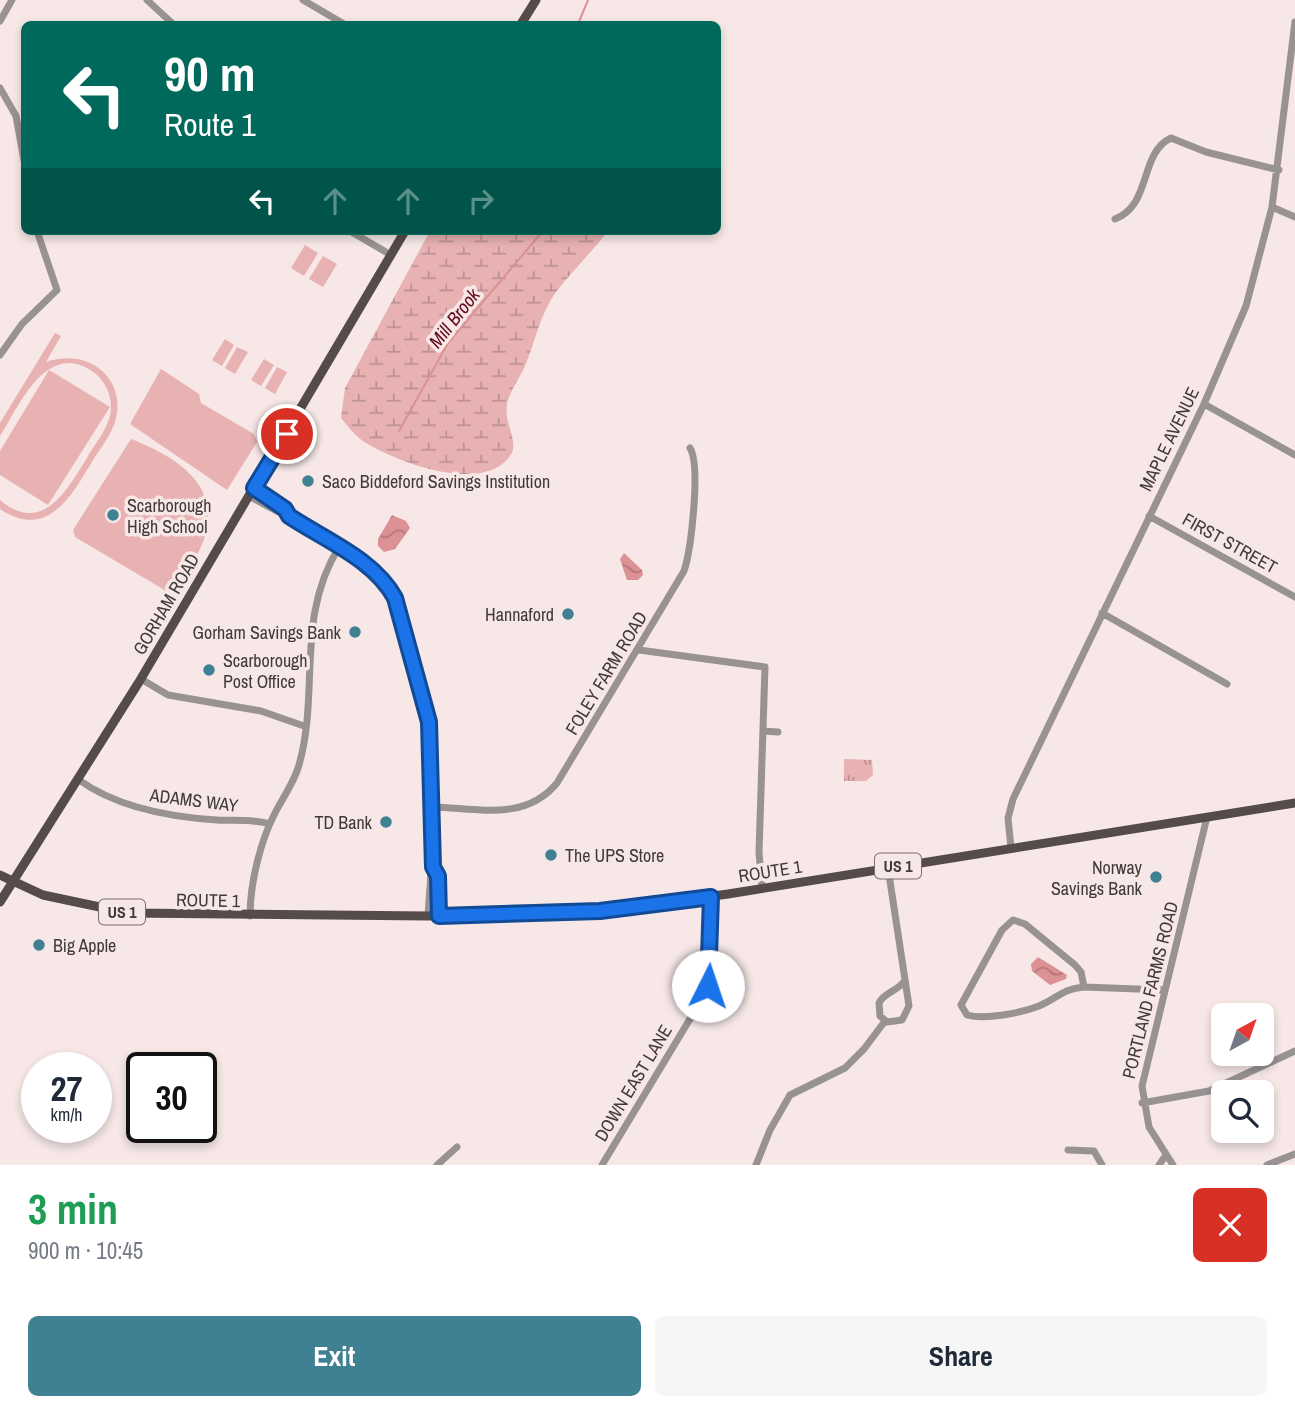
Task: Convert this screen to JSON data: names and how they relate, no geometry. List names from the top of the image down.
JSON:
{
  "streets": {
    "main road": ["GORHAM ROAD", "US 1", "ROUTE 1"],
    "street": [
      "MAPLE AVENUE",
      "FIRST STREET",
      "FOLEY FARM ROAD",
      "ADAMS WAY",
      "PORTLAND FARMS ROAD",
      "DOWN EAST LANE"
    ]
  },
  "crossings": [
    ["MAPLE AVENUE", "FIRST STREET"],
    ["MAPLE AVENUE", "ROUTE 1"],
    ["GORHAM ROAD", "ADAMS WAY"],
    ["GORHAM ROAD", "ROUTE 1"],
    ["ROUTE 1", "PORTLAND FARMS ROAD"],
    ["ROUTE 1", "DOWN EAST LANE"]
  ],
  "water": ["Mill Brook"],
  "places": [
    "Saco Biddeford Savings Institution",
    "Scarborough High School",
    "Hannaford",
    "Gorham Savings Bank",
    "Scarborough Post Office",
    "TD Bank",
    "The UPS Store",
    "Norway Savings Bank",
    "Big Apple"
  ],
  "north": "top right",
  "page": {
    "turn": ["90 m", "Route 1"],
    "speed": "27 km/h",
    "limit": "30",
    "heading": ["3 min", "900 m · 10:45"],
    "buttons": ["Exit", "Share"]
  }
}
